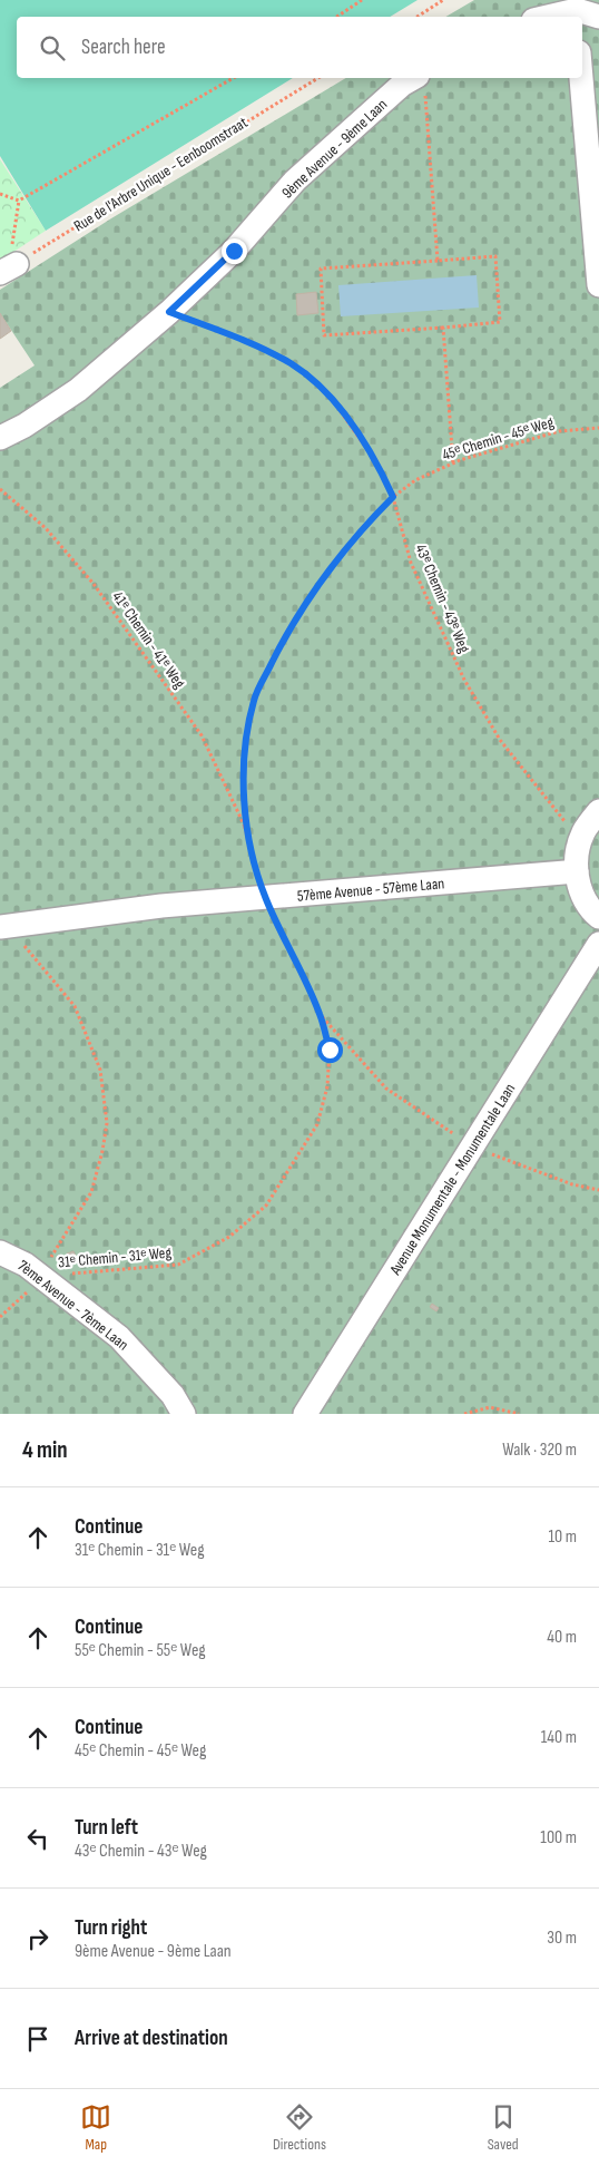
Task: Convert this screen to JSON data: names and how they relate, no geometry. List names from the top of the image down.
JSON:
{
  "streets": {
    "street": [
      "9ème Avenue - 9ème Laan",
      "57ème Avenue - 57ème Laan",
      "Avenue Monumentale - Monumentale Laan",
      "7ème Avenue - 7ème Laan"
    ],
    "path": [
      "Rue de l'Arbre Unique - Eenboomstraat",
      "45ᵉ Chemin - 45ᵉ Weg",
      "43ᵉ Chemin - 43ᵉ Weg",
      "41ᵉ Chemin - 41ᵉ Weg",
      "31ᵉ Chemin - 31ᵉ Weg"
    ]
  },
  "crossings": [
    ["9ème Avenue - 9ème Laan", "43ᵉ Chemin - 43ᵉ Weg"],
    ["45ᵉ Chemin - 45ᵉ Weg", "43ᵉ Chemin - 43ᵉ Weg"],
    ["45ᵉ Chemin - 45ᵉ Weg", "41ᵉ Chemin - 41ᵉ Weg"],
    ["45ᵉ Chemin - 45ᵉ Weg", "57ème Avenue - 57ème Laan"],
    ["45ᵉ Chemin - 45ᵉ Weg", "31ᵉ Chemin - 31ᵉ Weg"],
    ["31ᵉ Chemin - 31ᵉ Weg", "7ème Avenue - 7ème Laan"]
  ],
  "page": {
    "search": "Search here",
    "heading": ["4 min", "Walk · 320 m"],
    "list": [
      ["Continue", "31ᵉ Chemin - 31ᵉ Weg", "10 m"],
      ["Continue", "55ᵉ Chemin - 55ᵉ Weg", "40 m"],
      ["Continue", "45ᵉ Chemin - 45ᵉ Weg", "140 m"],
      ["Turn left", "43ᵉ Chemin - 43ᵉ Weg", "100 m"],
      ["Turn right", "9ème Avenue - 9ème Laan", "30 m"],
      "Arrive at destination"
    ],
    "nav": ["Map", "Directions", "Saved"]
  }
}
